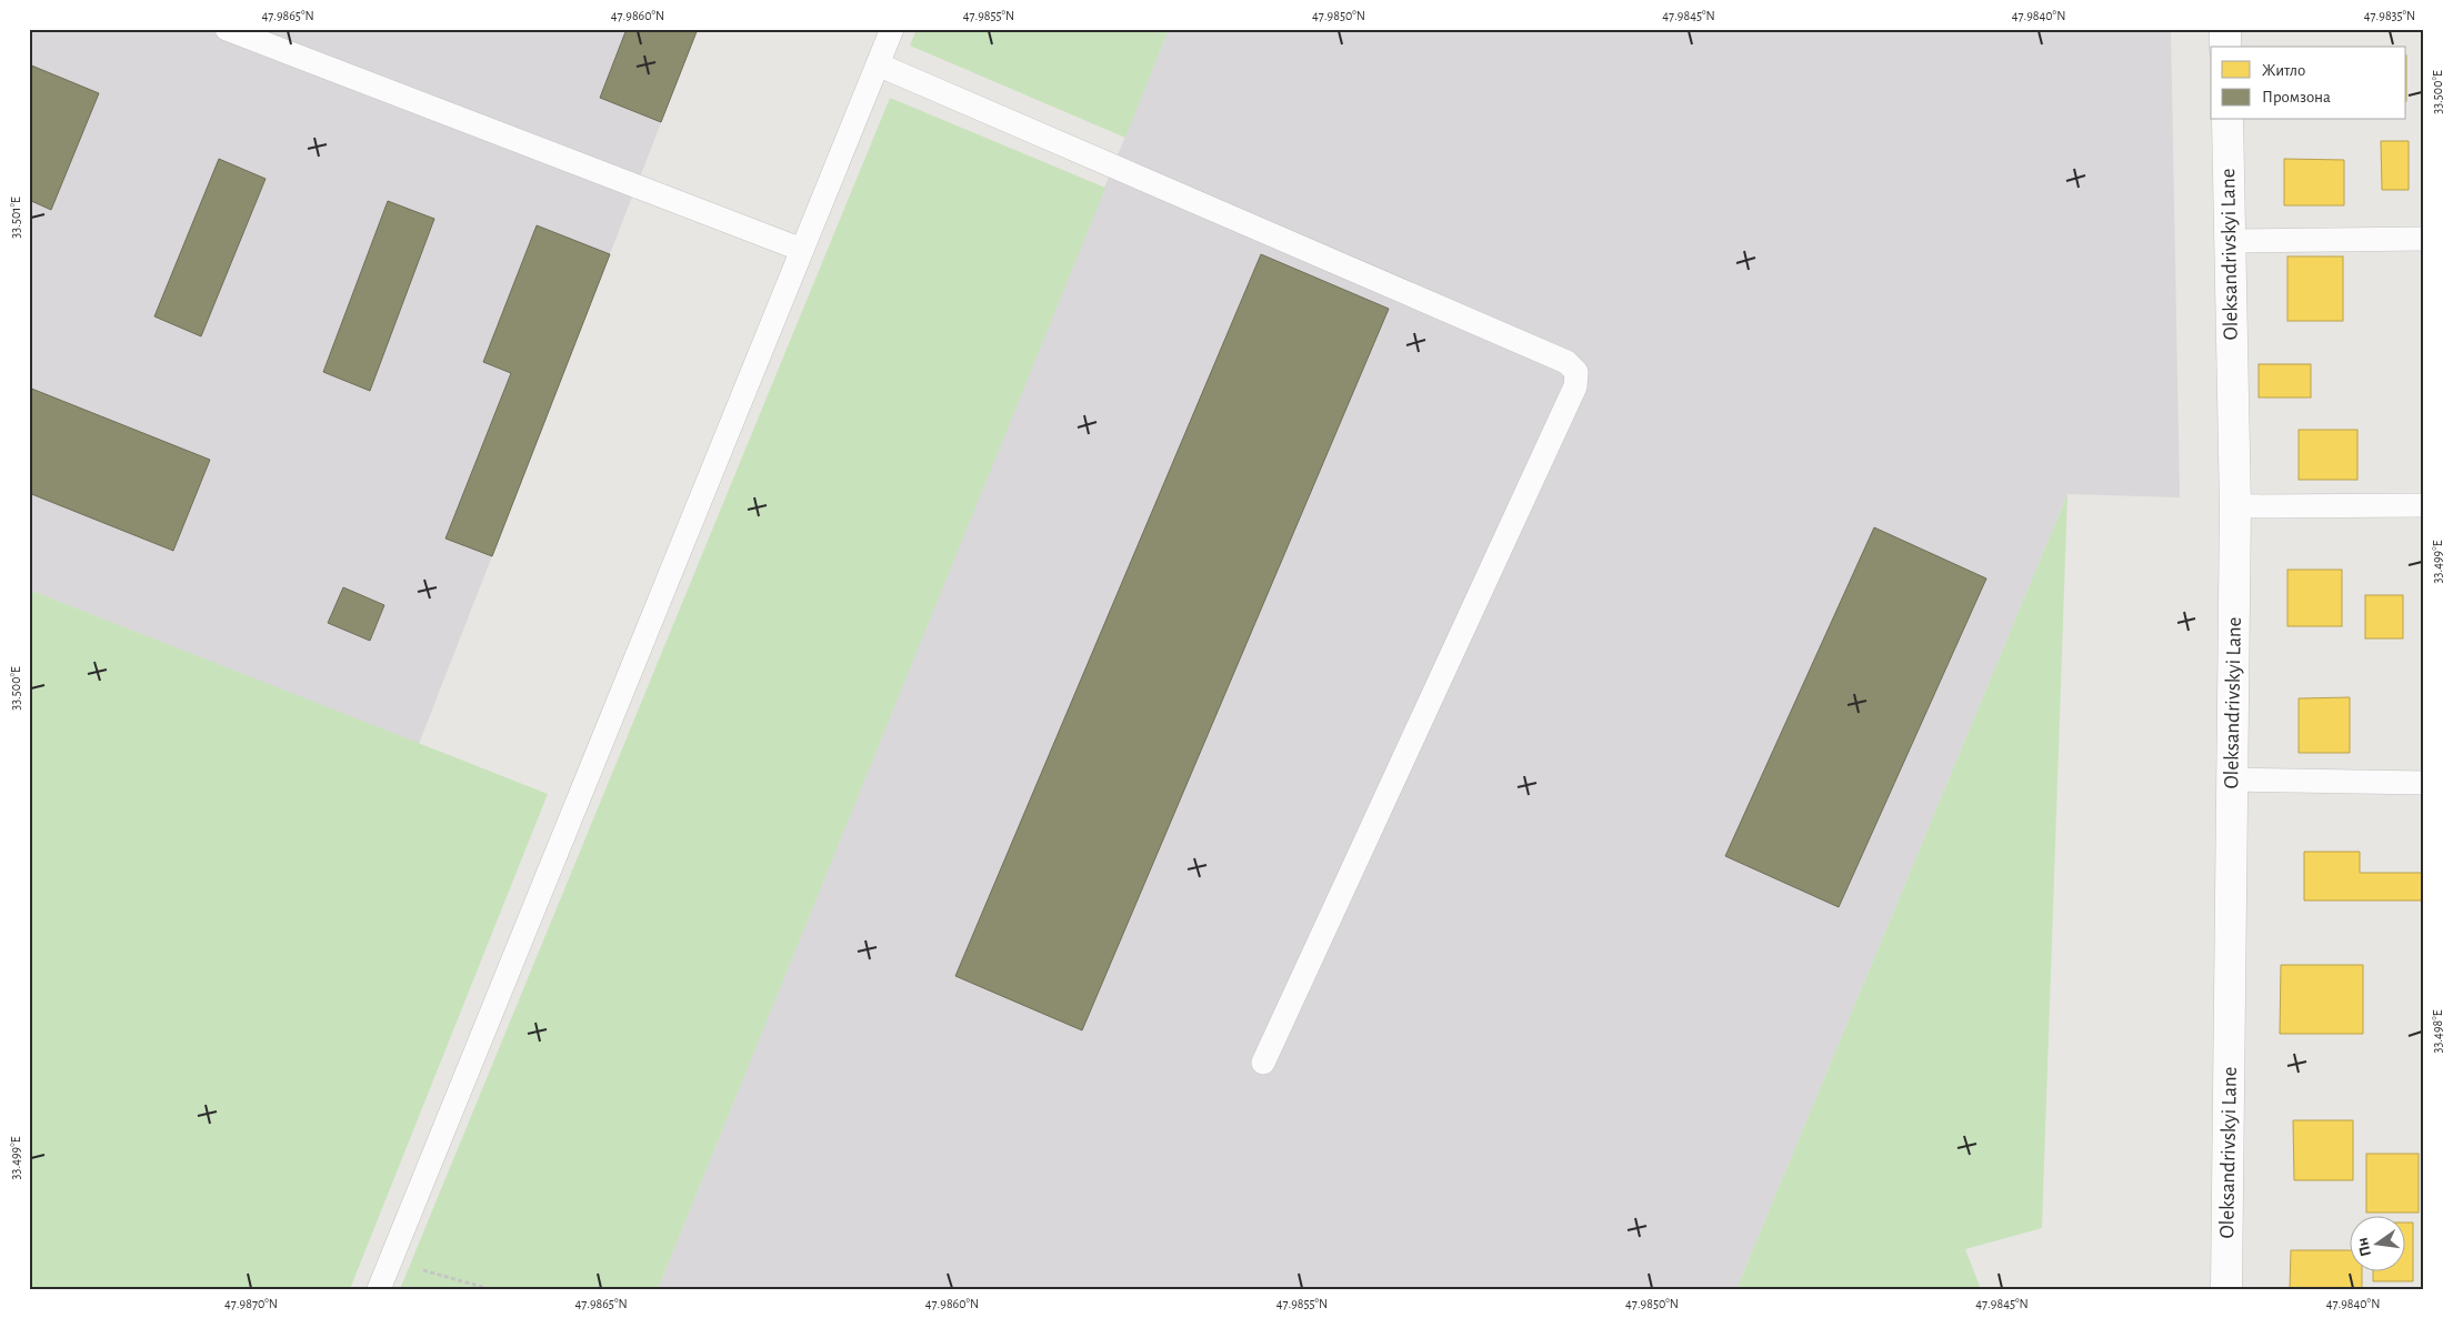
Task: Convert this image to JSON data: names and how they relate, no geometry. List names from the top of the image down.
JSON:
{
  "streets": {
    "street": ["Oleksandrivskyi Lane"]
  },
  "legend": ["Житло", "Промзона"],
  "north": "left",
  "coordinates": [
    "47.9865°N",
    "47.9860°N",
    "47.9855°N",
    "47.9850°N",
    "47.9845°N",
    "47.9840°N",
    "47.9835°N",
    "33.500°E",
    "33.501°E",
    "33.499°E",
    "33.498°E",
    "47.9870°N"
  ]
}
